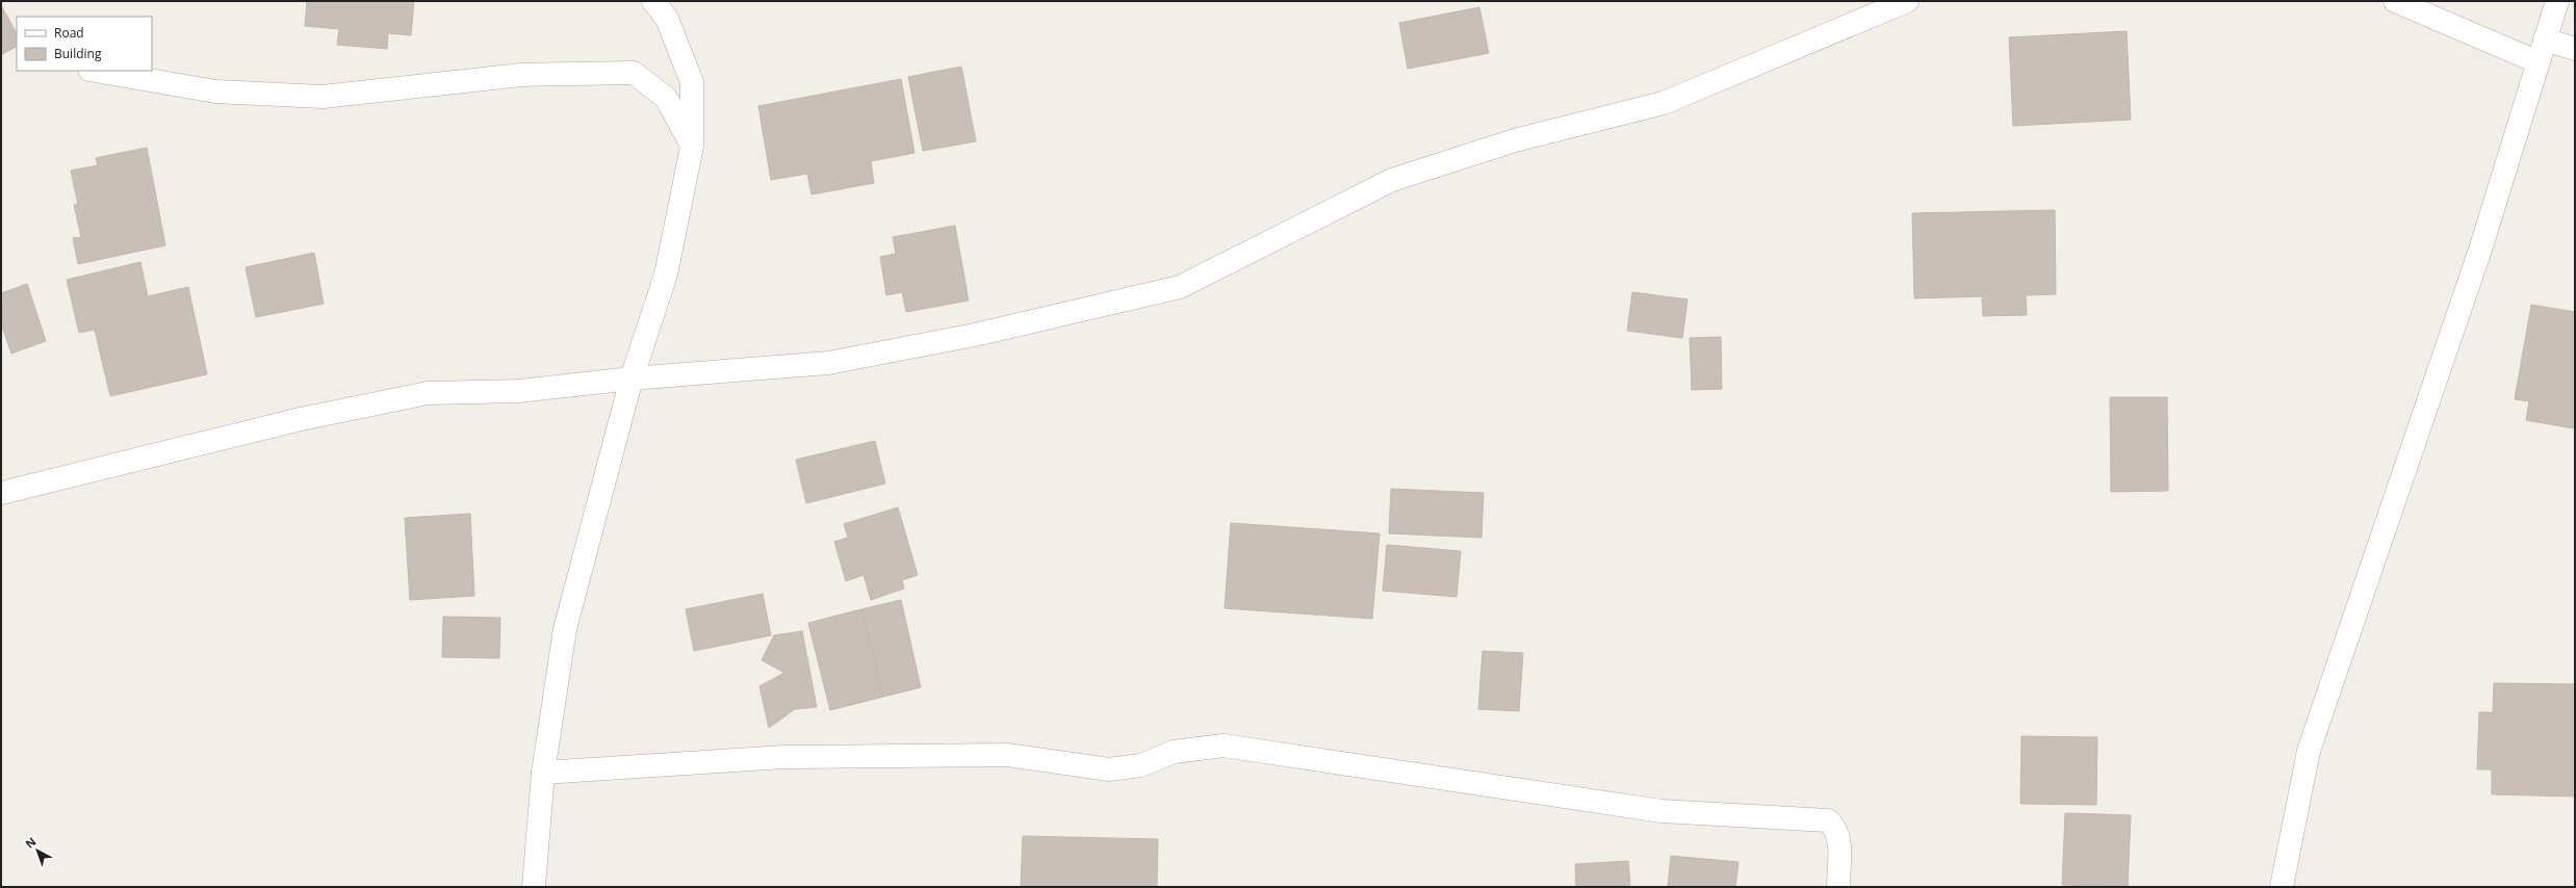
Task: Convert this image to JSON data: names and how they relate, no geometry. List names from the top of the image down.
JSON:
{
  "legend": ["Road", "Building"],
  "north": "top left"
}
